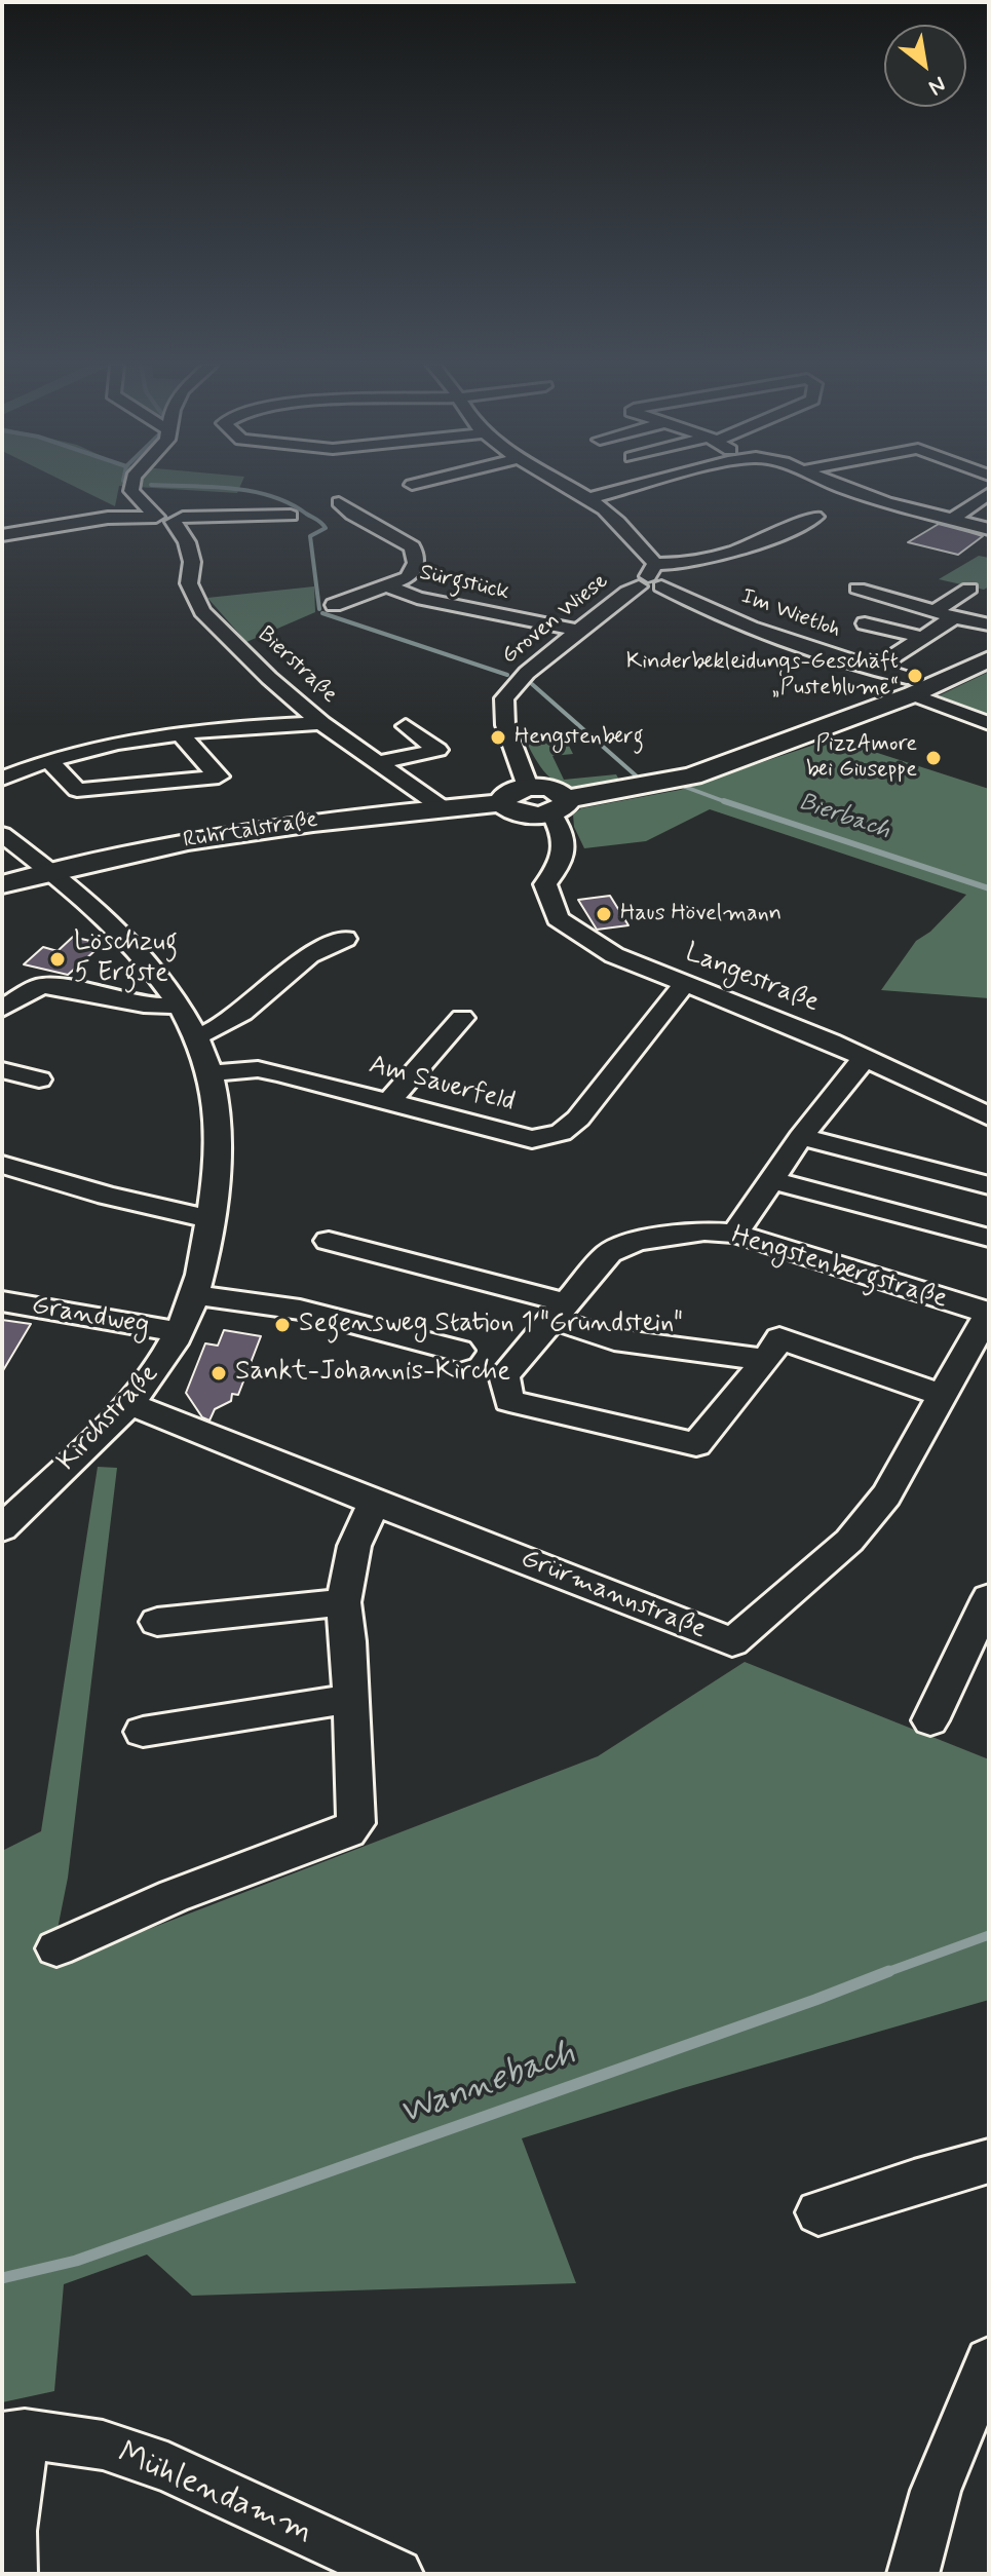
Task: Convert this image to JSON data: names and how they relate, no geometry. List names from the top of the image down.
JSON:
{
  "streets": {
    "main road": ["Ruhrtalstraße"],
    "street": [
      "Sürgstück",
      "Im Wietloh",
      "Groven Wiese",
      "Bierstraße",
      "Langestraße",
      "Am Sauerfeld",
      "Hengstenbergstraße",
      "Grandweg",
      "Kirchstraße",
      "Grürmannstraße",
      "Mühlendamm"
    ]
  },
  "crossings": [
    ["Sürgstück", "Groven Wiese"],
    ["Im Wietloh", "Groven Wiese"],
    ["Im Wietloh", "Ruhrtalstraße"],
    ["Groven Wiese", "Ruhrtalstraße"],
    ["Bierstraße", "Ruhrtalstraße"],
    ["Ruhrtalstraße", "Langestraße"],
    ["Ruhrtalstraße", "Kirchstraße"],
    ["Langestraße", "Am Sauerfeld"],
    ["Am Sauerfeld", "Kirchstraße"],
    ["Hengstenbergstraße", "Grürmannstraße"],
    ["Grandweg", "Kirchstraße"],
    ["Kirchstraße", "Grürmannstraße"]
  ],
  "water": ["Bierbach", "Wannebach"],
  "places": [
    "Kinderbekleidungs-Geschäft „Pusteblume“",
    "Hengstenberg",
    "PizzAmore bei Giuseppe",
    "Haus Hövelmann",
    "Löschzug 5 Ergste",
    "Segensweg Station 1 \"Grundstein\"",
    "Sankt-Johannis-Kirche"
  ],
  "north": "bottom right"
}
